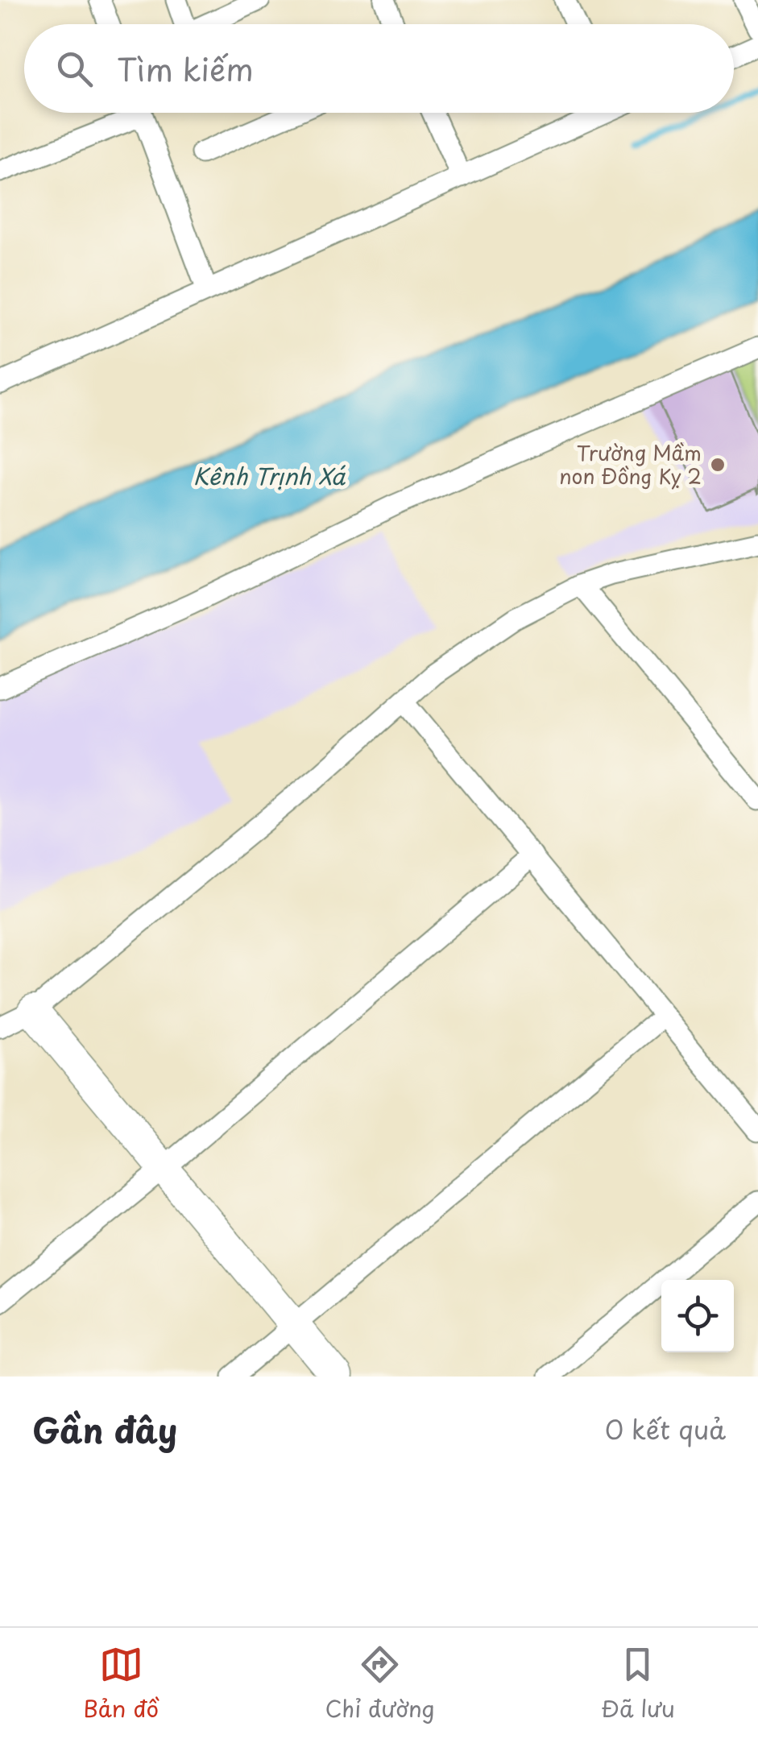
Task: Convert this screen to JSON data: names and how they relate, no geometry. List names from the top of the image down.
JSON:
{
  "water": ["Kênh Trịnh Xá"],
  "places": ["Trường Mầm non Đồng Kỵ 2"],
  "page": {
    "search": "Tìm kiếm",
    "heading": ["Gần đây", "0 kết quả"],
    "nav": ["Bản đồ", "Chỉ đường", "Đã lưu"]
  }
}
